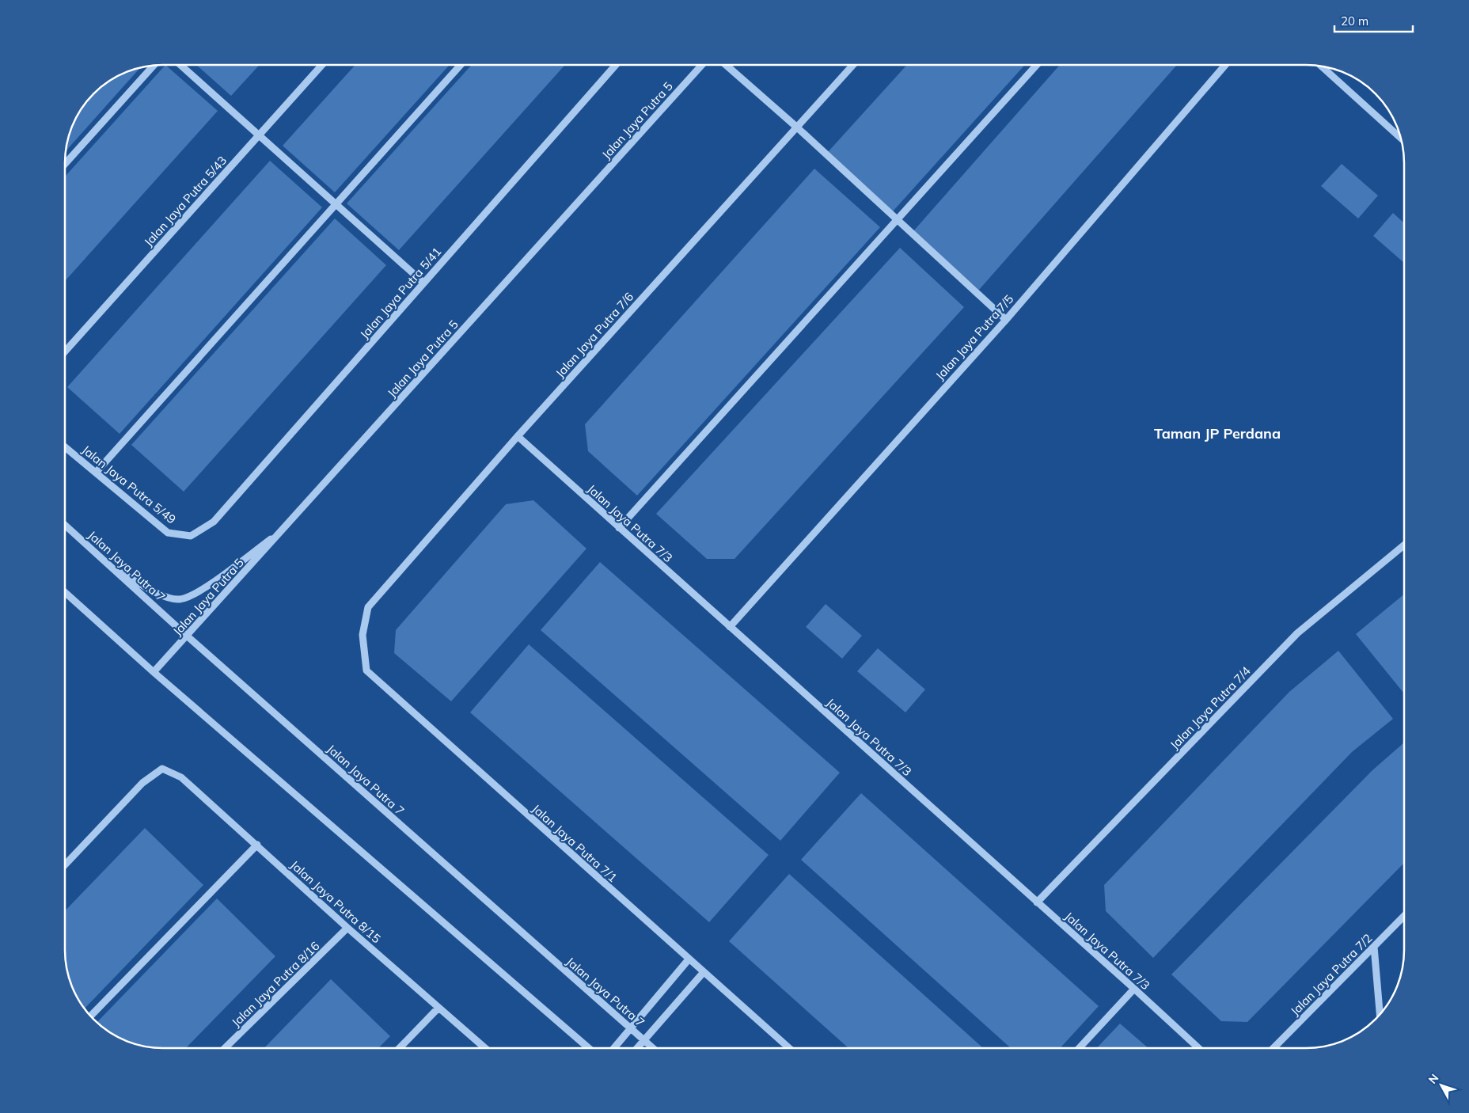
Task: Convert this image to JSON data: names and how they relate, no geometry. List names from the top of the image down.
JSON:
{
  "streets": {
    "street": [
      "Jalan Jaya Putra 5",
      "Jalan Jaya Putra 5/43",
      "Jalan Jaya Putra 5/41",
      "Jalan Jaya Putra 7/6",
      "Jalan Jaya Putra 7/5",
      "Jalan Jaya Putra 5/49",
      "Jalan Jaya Putra 7/3",
      "Jalan Jaya Putra 7",
      "Jalan Jaya Putra 7/4",
      "Jalan Jaya Putra 7/1",
      "Jalan Jaya Putra 8/15",
      "Jalan Jaya Putra 7/2",
      "Jalan Jaya Putra 8/16"
    ]
  },
  "crossings": [
    ["Jalan Jaya Putra 5", "Jalan Jaya Putra 7"],
    ["Jalan Jaya Putra 5/41", "Jalan Jaya Putra 5/49"],
    ["Jalan Jaya Putra 7/6", "Jalan Jaya Putra 7/3"],
    ["Jalan Jaya Putra 7/6", "Jalan Jaya Putra 7/1"],
    ["Jalan Jaya Putra 7/5", "Jalan Jaya Putra 7/3"],
    ["Jalan Jaya Putra 7/3", "Jalan Jaya Putra 7/4"],
    ["Jalan Jaya Putra 8/15", "Jalan Jaya Putra 8/16"]
  ],
  "districts": ["Taman JP Perdana"],
  "scale_bar": "20 m",
  "north": "top left"
}
